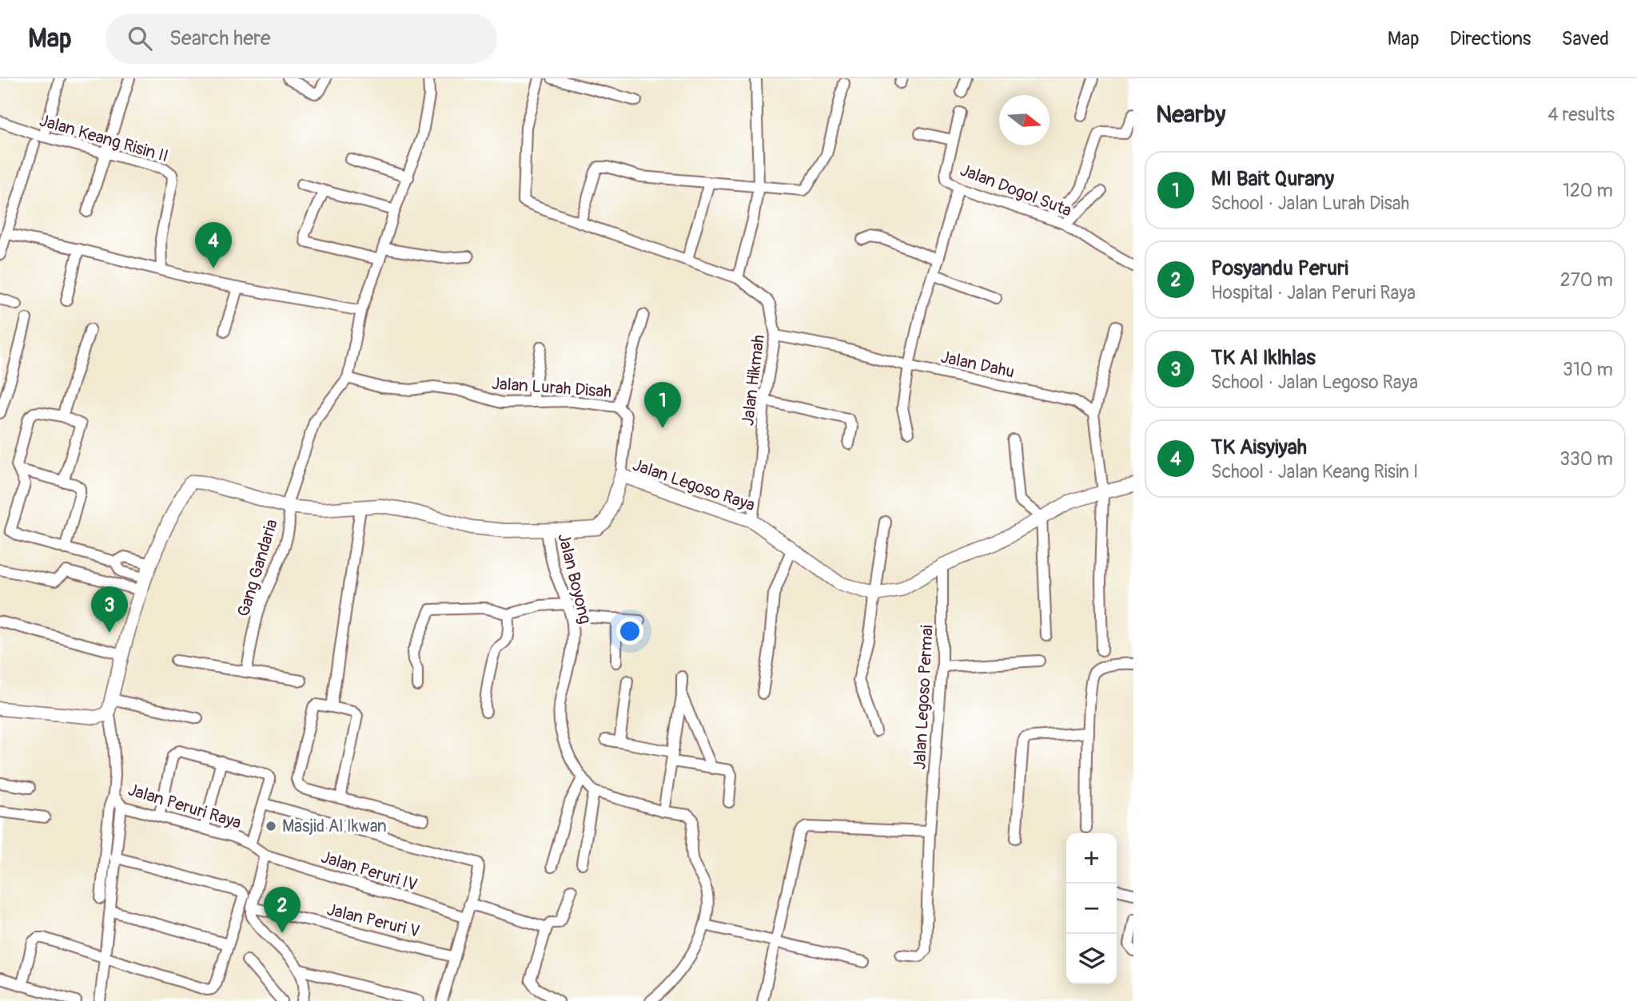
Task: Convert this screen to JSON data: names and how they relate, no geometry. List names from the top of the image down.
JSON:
{
  "streets": {
    "street": [
      "Jalan Keang Risin II",
      "Jalan Dogol Suta",
      "Jalan Dahu",
      "Jalan Hikmah",
      "Jalan Lurah Disah",
      "Jalan Legoso Raya",
      "Gang Gandaria",
      "Jalan Boyong",
      "Jalan Legoso Permai",
      "Jalan Peruri Raya",
      "Jalan Peruri IV",
      "Jalan Peruri V"
    ]
  },
  "crossings": [
    ["Jalan Dahu", "Jalan Hikmah"],
    ["Jalan Hikmah", "Jalan Legoso Raya"],
    ["Jalan Lurah Disah", "Jalan Legoso Raya"],
    ["Jalan Legoso Raya", "Gang Gandaria"],
    ["Jalan Legoso Raya", "Jalan Boyong"],
    ["Jalan Legoso Raya", "Jalan Legoso Permai"],
    ["Jalan Legoso Raya", "Jalan Peruri Raya"],
    ["Jalan Peruri Raya", "Jalan Peruri IV"]
  ],
  "places": ["Masjid Al Ikwan"],
  "north": "right",
  "page": {
    "header": "Map",
    "search": "Search here",
    "nav": ["Map", "Directions", "Saved"],
    "heading": ["Nearby", "4 results"],
    "list": [
      {
        "mark": "1",
        "name": "MI Bait Qurany",
        "note": "School · Jalan Lurah Disah",
        "value": "120 m"
      },
      {
        "mark": "2",
        "name": "Posyandu Peruri",
        "note": "Hospital · Jalan Peruri Raya",
        "value": "270 m"
      },
      {
        "mark": "3",
        "name": "TK Al Iklhlas",
        "note": "School · Jalan Legoso Raya",
        "value": "310 m"
      },
      {
        "mark": "4",
        "name": "TK Aisyiyah",
        "note": "School · Jalan Keang Risin I",
        "value": "330 m"
      }
    ],
    "pins": [
      "4",
      "1",
      "3",
      "2"
    ],
    "map_buttons": ["+", "−"]
  }
}
